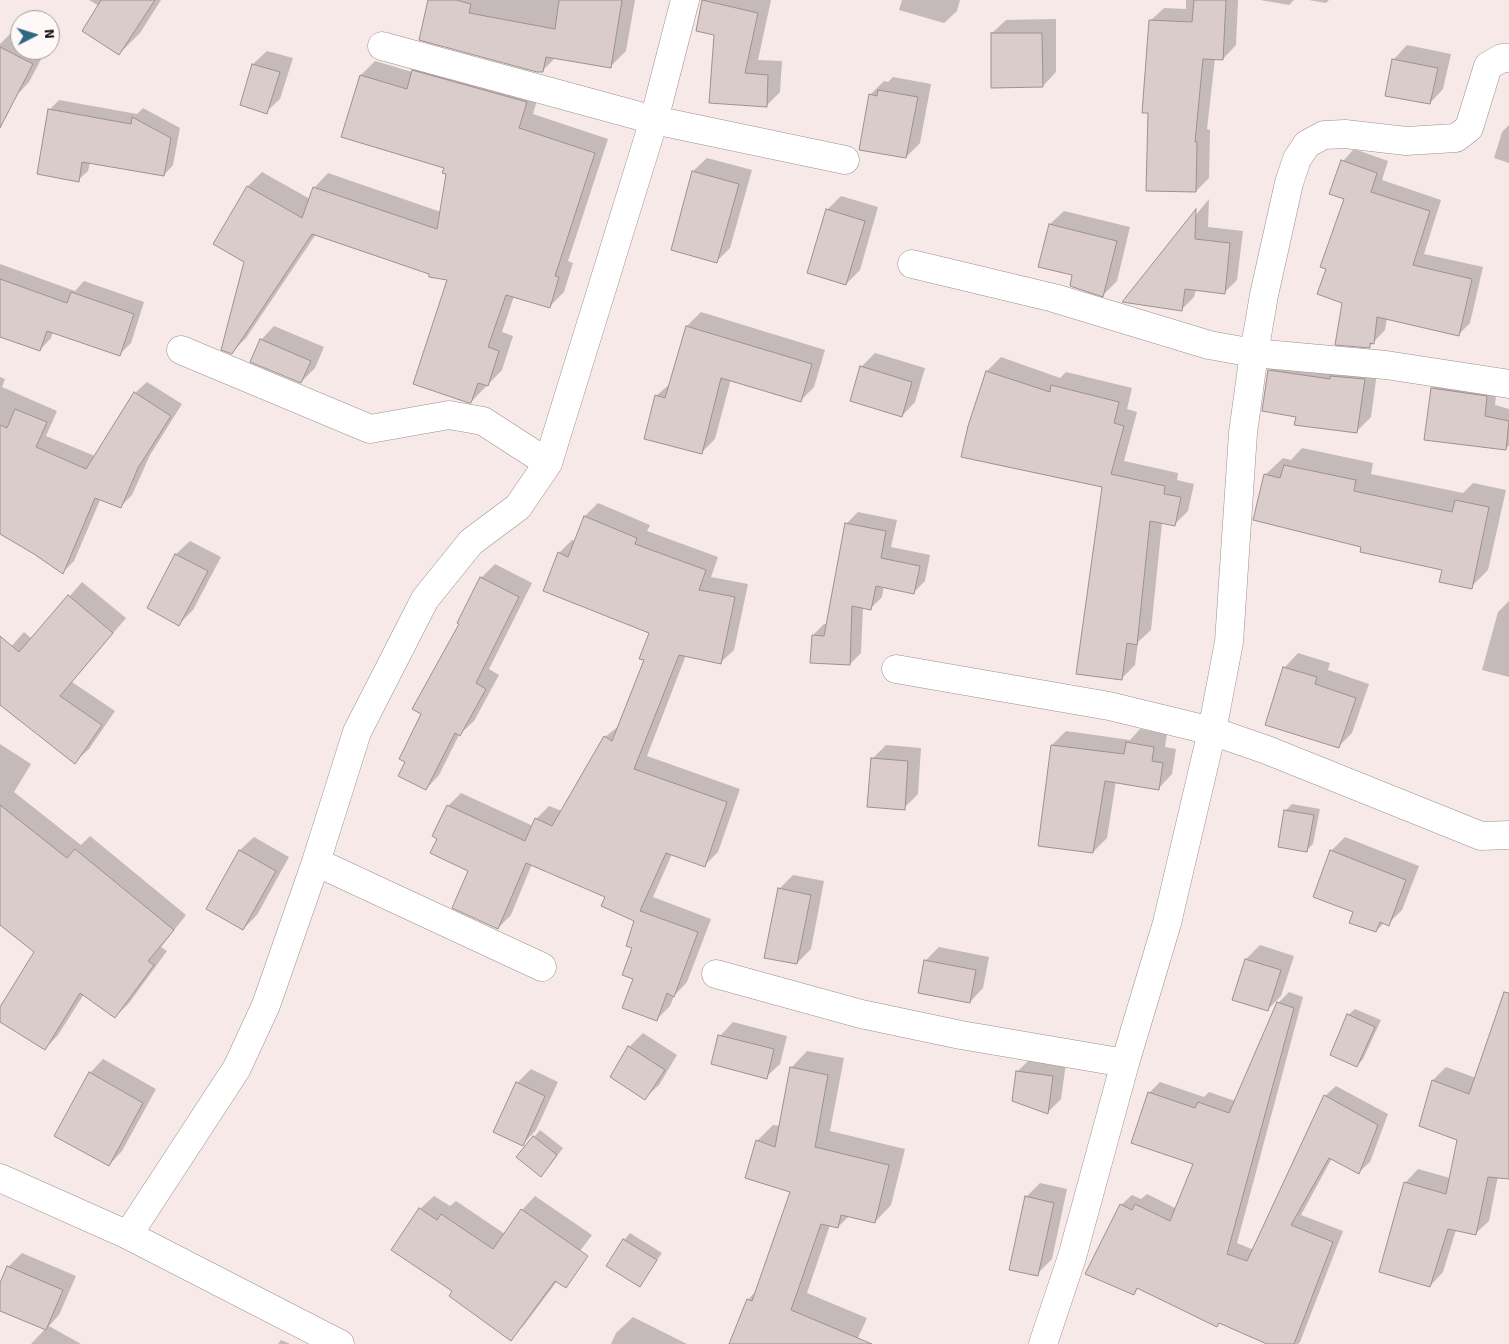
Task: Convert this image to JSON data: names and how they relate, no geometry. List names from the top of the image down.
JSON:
{
  "north": "right"
}
